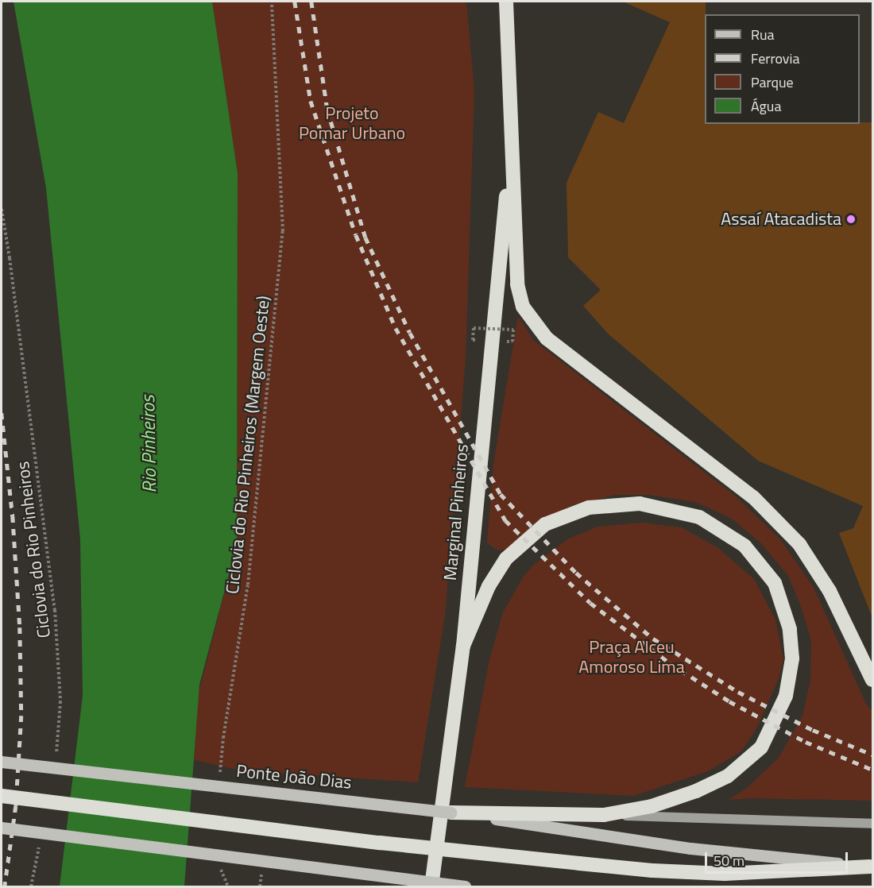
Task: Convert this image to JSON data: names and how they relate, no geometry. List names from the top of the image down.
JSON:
{
  "streets": {
    "highway": ["Marginal Pinheiros"],
    "main road": ["Ponte João Dias"],
    "path": ["Ciclovia do Rio Pinheiros (Margem Oeste)", "Ciclovia do Rio Pinheiros"]
  },
  "water": ["Rio Pinheiros"],
  "parks": ["Projeto Pomar Urbano", "Praça Alceu Amoroso Lima"],
  "places": ["Assaí Atacadista"],
  "legend": [
    "Rua",
    "Ferrovia",
    "Parque",
    "Água"
  ],
  "scale_bar": "50 m"
}
